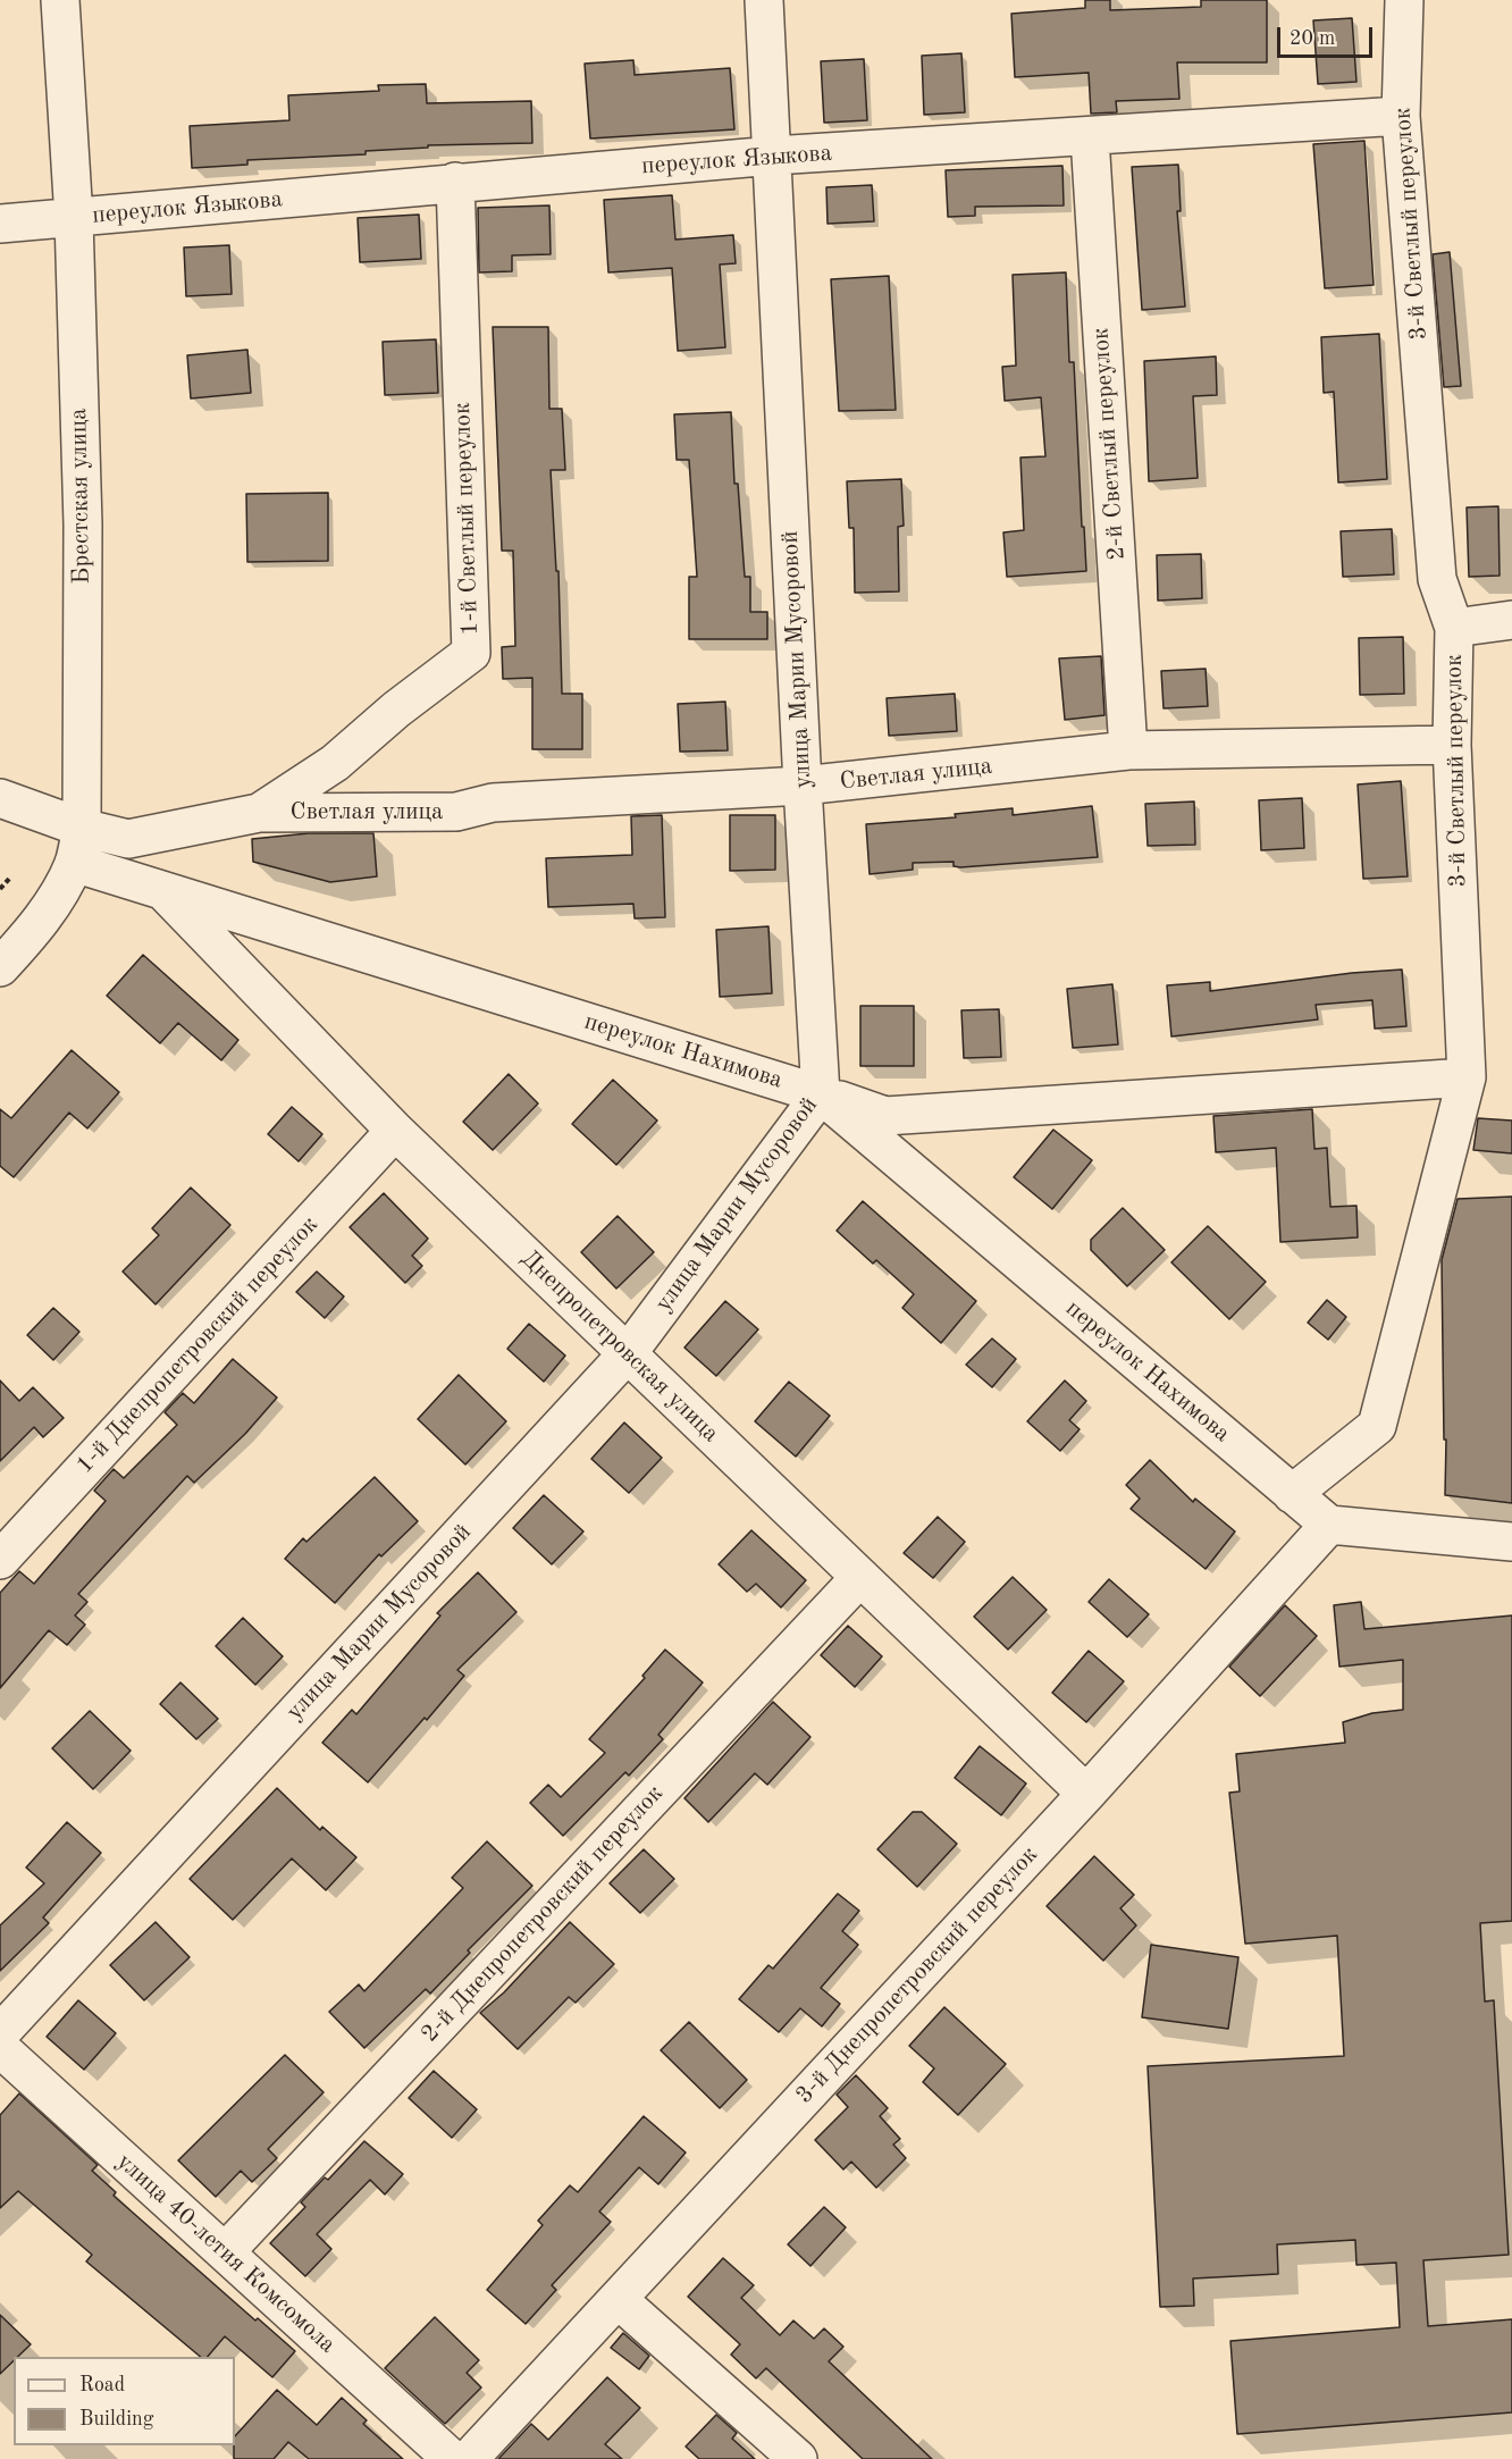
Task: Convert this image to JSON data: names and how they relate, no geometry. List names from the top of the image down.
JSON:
{
  "streets": {
    "street": [
      "переулок Языкова",
      "3-й Светлый переулок",
      "2-й Светлый переулок",
      "Брестская улица",
      "1-й Светлый переулок",
      "улица Марии Мусоровой",
      "Светлая улица",
      "переулок Нахимова",
      "1-й Днепропетровский переулок",
      "Днепропетровская улица",
      "2-й Днепропетровский переулок",
      "3-й Днепропетровский переулок",
      "улица 40-летия Комсомола"
    ]
  },
  "crossings": [
    ["переулок Языкова", "3-й Светлый переулок"],
    ["переулок Языкова", "2-й Светлый переулок"],
    ["переулок Языкова", "Брестская улица"],
    ["переулок Языкова", "1-й Светлый переулок"],
    ["переулок Языкова", "улица Марии Мусоровой"],
    ["3-й Светлый переулок", "Светлая улица"],
    ["3-й Светлый переулок", "переулок Нахимова"],
    ["2-й Светлый переулок", "Светлая улица"],
    ["Брестская улица", "1-й Светлый переулок"],
    ["Брестская улица", "переулок Нахимова"],
    ["1-й Светлый переулок", "Светлая улица"],
    ["улица Марии Мусоровой", "Светлая улица"],
    ["улица Марии Мусоровой", "переулок Нахимова"],
    ["улица Марии Мусоровой", "Днепропетровская улица"],
    ["переулок Нахимова", "Днепропетровская улица"],
    ["1-й Днепропетровский переулок", "Днепропетровская улица"],
    ["Днепропетровская улица", "2-й Днепропетровский переулок"],
    ["Днепропетровская улица", "3-й Днепропетровский переулок"],
    ["2-й Днепропетровский переулок", "улица 40-летия Комсомола"]
  ],
  "legend": ["Road", "Building"],
  "scale_bar": "20 m"
}
